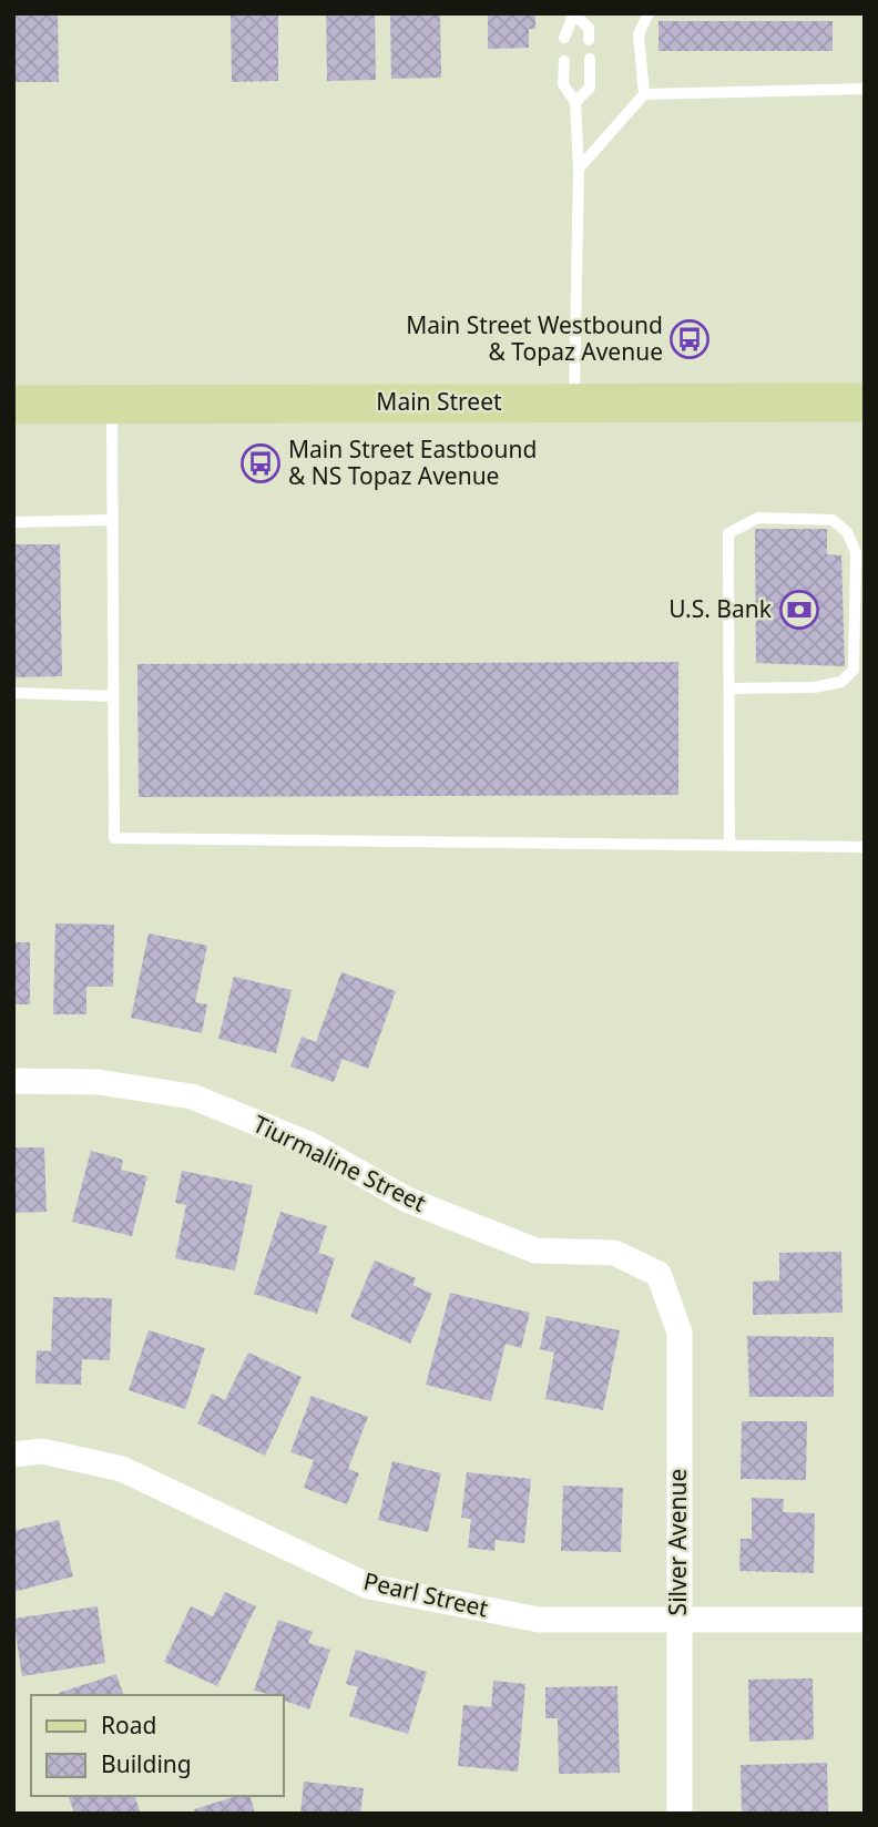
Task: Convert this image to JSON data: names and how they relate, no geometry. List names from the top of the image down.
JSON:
{
  "streets": {
    "main road": ["Main Street"],
    "street": ["Tiurmaline Street", "Silver Avenue", "Pearl Street"]
  },
  "crossings": [
    ["Tiurmaline Street", "Silver Avenue"],
    ["Silver Avenue", "Pearl Street"]
  ],
  "places": {
    "bus stop": ["Main Street Westbound & Topaz Avenue", "Main Street Eastbound & NS Topaz Avenue"],
    "bank": ["U.S. Bank"]
  },
  "legend": ["Road", "Building"]
}
